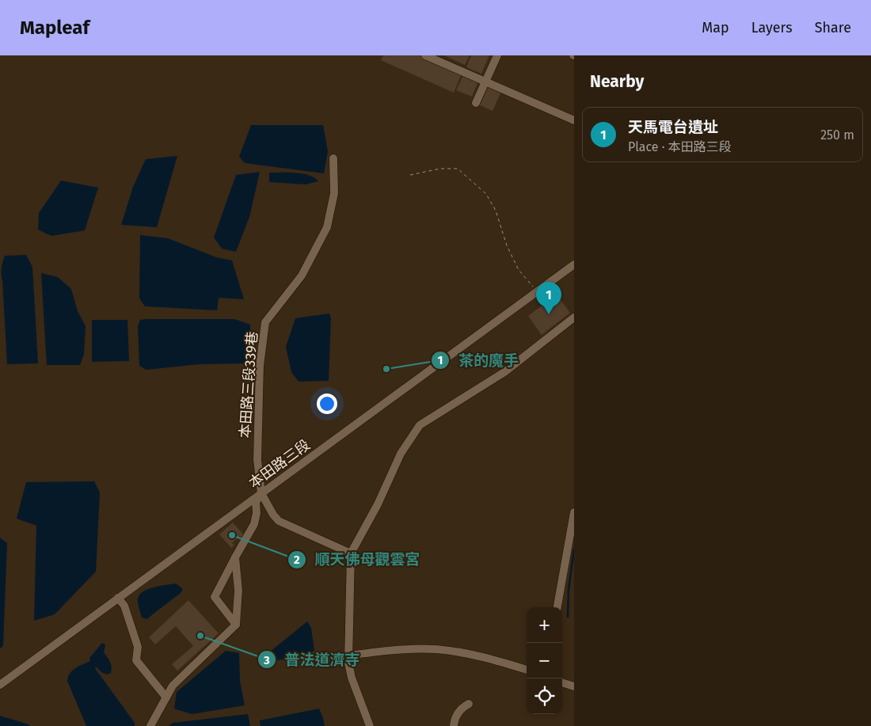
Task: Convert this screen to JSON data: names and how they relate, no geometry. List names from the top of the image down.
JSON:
{
  "streets": {
    "street": ["本田路三段339巷", "本田路三段"]
  },
  "crossings": [
    ["本田路三段339巷", "本田路三段"]
  ],
  "places": ["茶的魔手", "順天佛母觀雲宮", "普法道濟寺"],
  "page": {
    "header": "Mapleaf",
    "nav": ["Map", "Layers", "Share"],
    "heading": "Nearby",
    "list": [
      {
        "mark": "1",
        "name": "天馬電台遺址",
        "note": "Place · 本田路三段",
        "value": "250 m"
      }
    ],
    "pins": "1",
    "map_buttons": ["+", "−"]
  }
}
